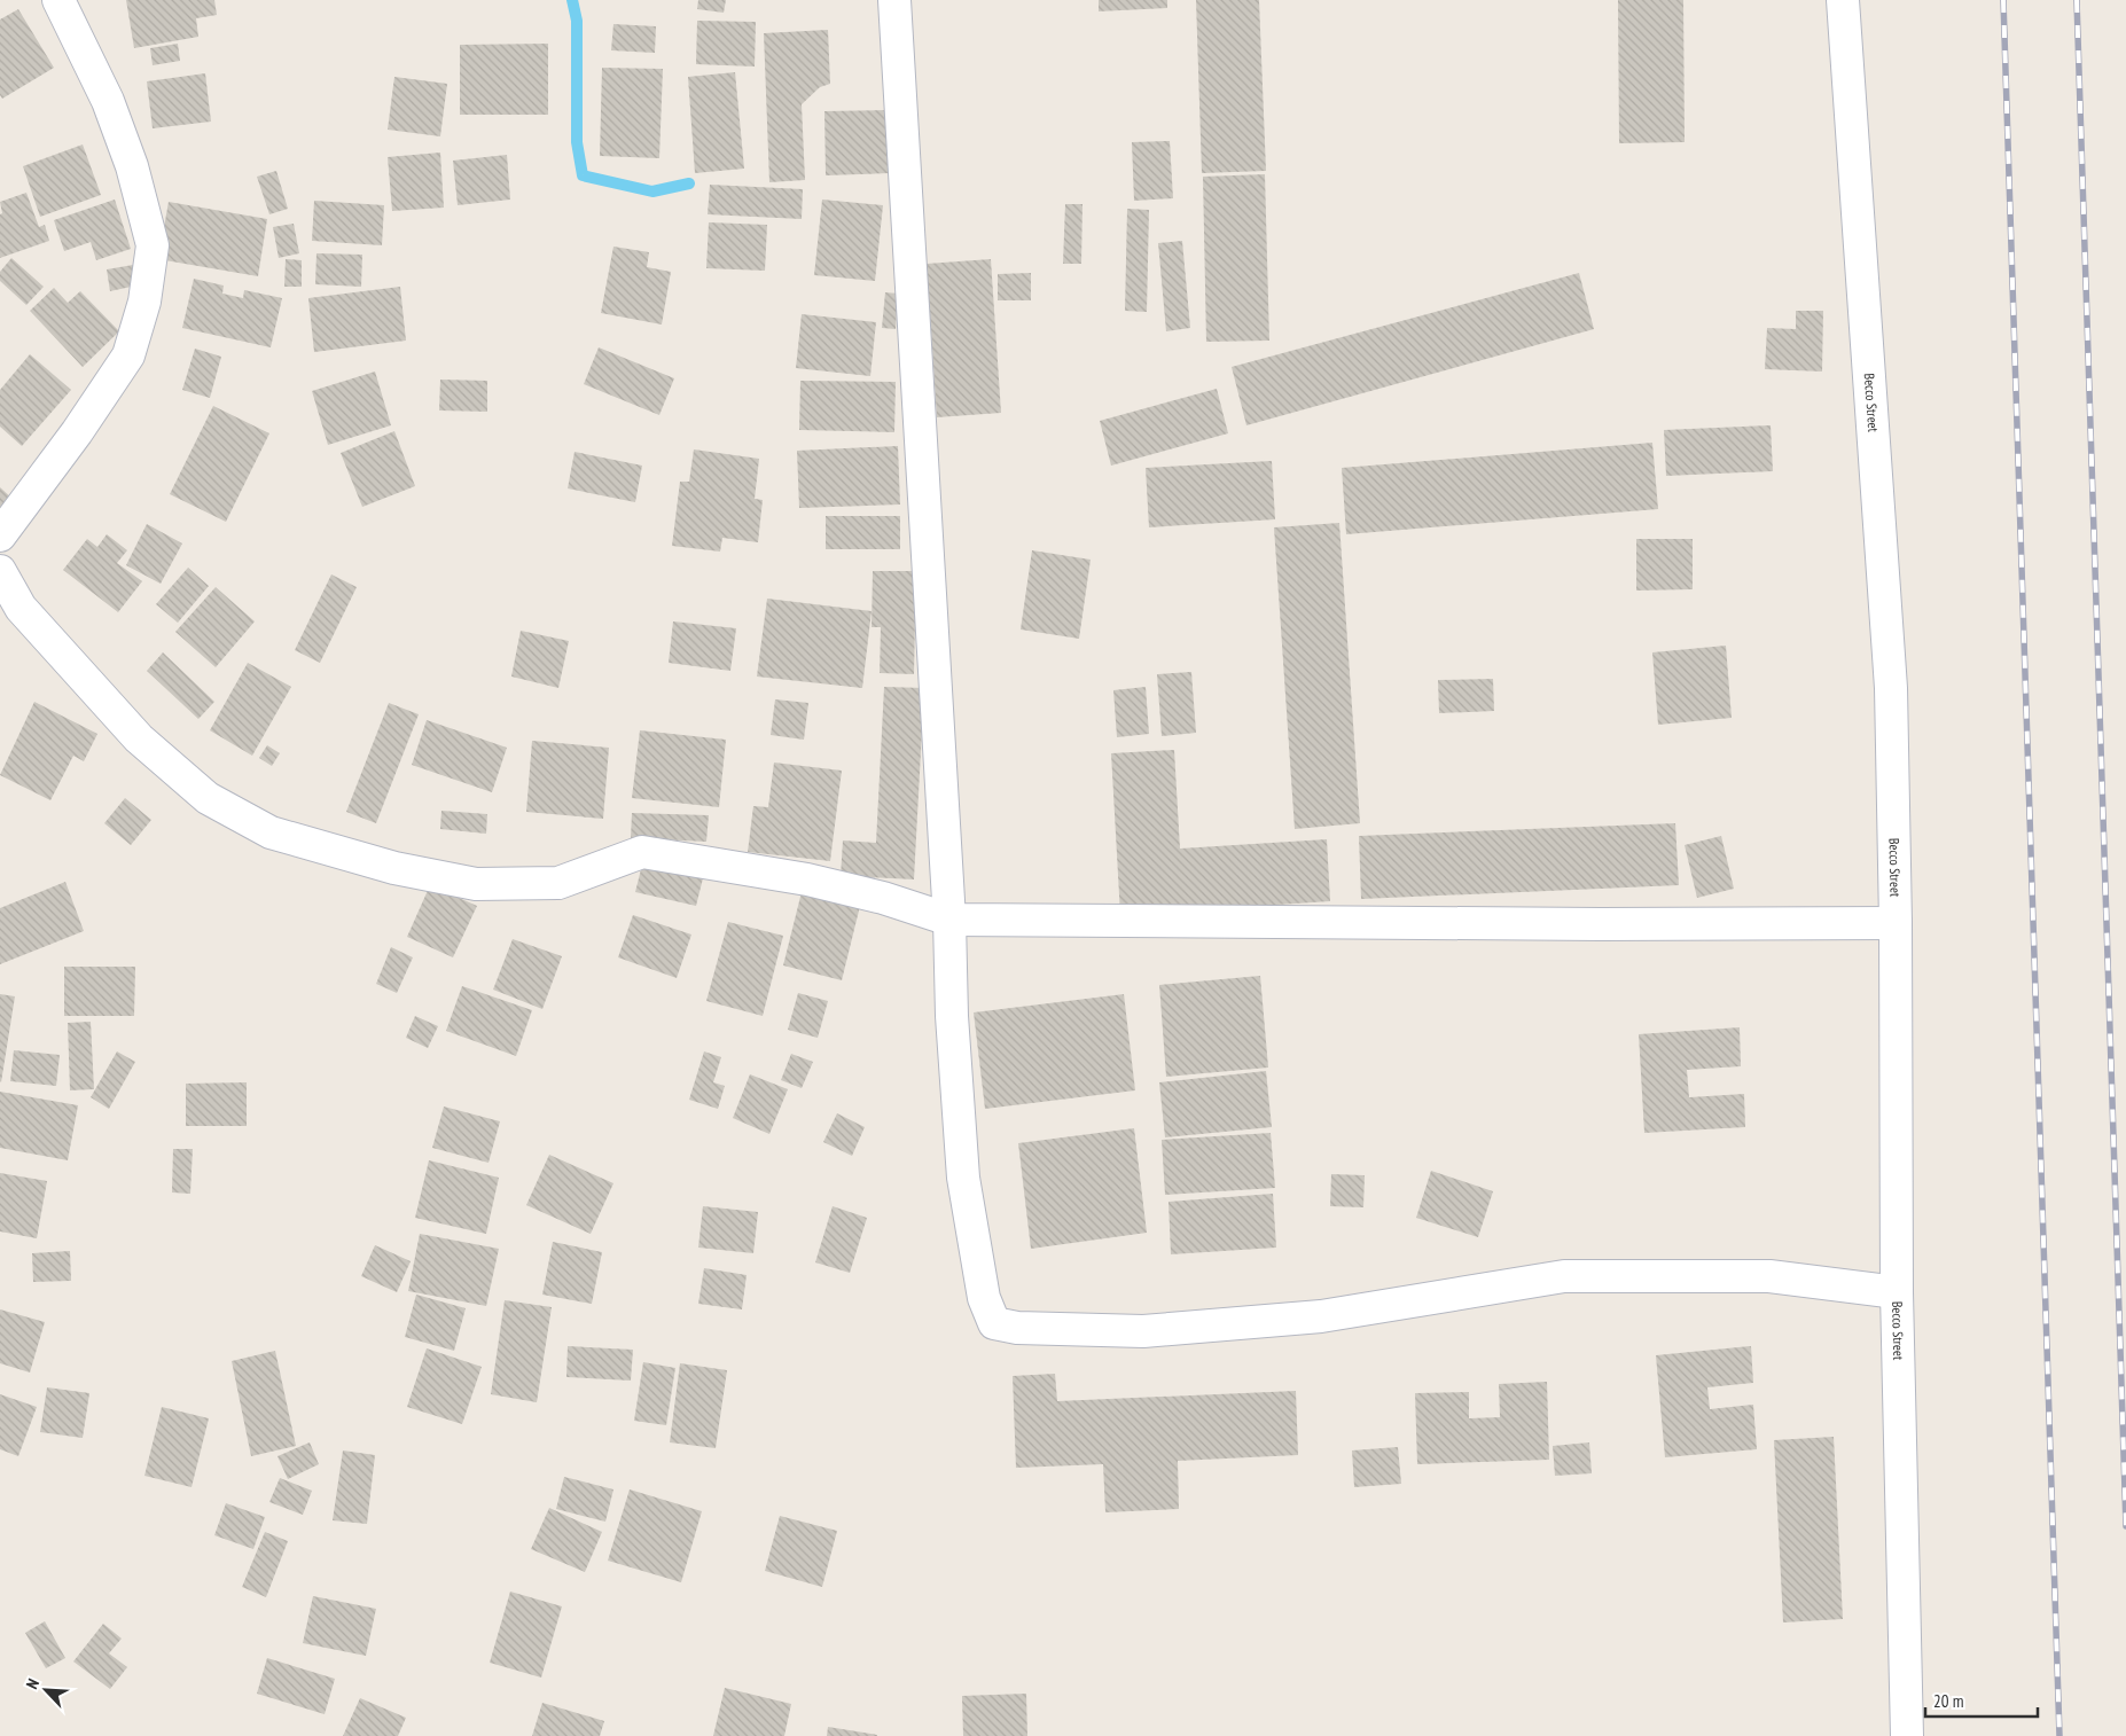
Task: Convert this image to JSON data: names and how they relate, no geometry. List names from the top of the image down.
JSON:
{
  "streets": {
    "street": ["Becco Street"]
  },
  "scale_bar": "20 m",
  "north": "top left"
}
